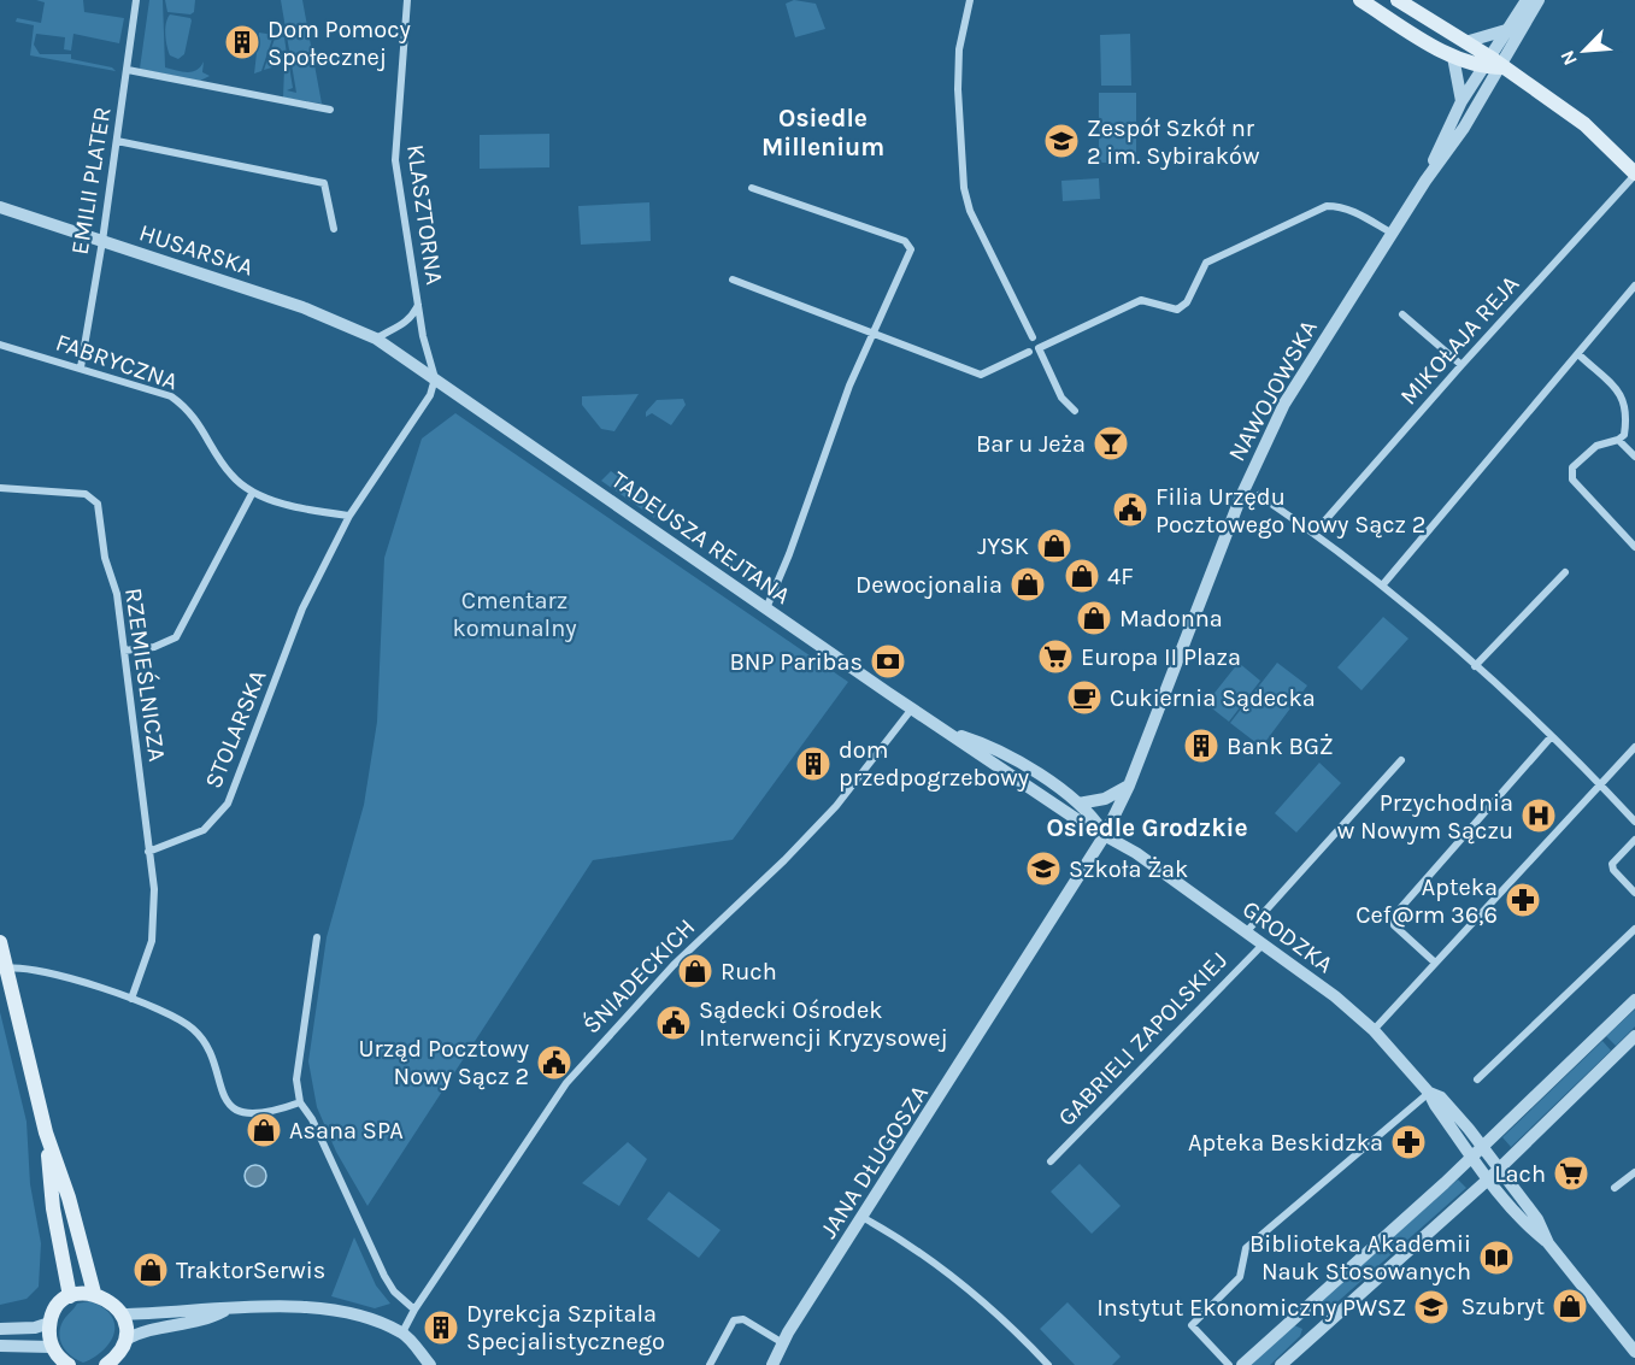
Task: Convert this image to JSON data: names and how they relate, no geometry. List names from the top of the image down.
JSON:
{
  "streets": {
    "street": [
      "EMILII PLATER",
      "KLASZTORNA",
      "HUSARSKA",
      "MIKOŁAJA REJA",
      "FABRYCZNA",
      "NAWOJOWSKA",
      "TADEUSZA REJTANA",
      "RZEMIEŚLNICZA",
      "STOLARSKA",
      "GRODZKA",
      "ŚNIADECKICH",
      "GABRIELI ZAPOLSKIEJ",
      "JANA DŁUGOSZA"
    ]
  },
  "crossings": [
    ["EMILII PLATER", "HUSARSKA"],
    ["EMILII PLATER", "FABRYCZNA"],
    ["HUSARSKA", "TADEUSZA REJTANA"],
    ["HUSARSKA", "STOLARSKA"],
    ["NAWOJOWSKA", "TADEUSZA REJTANA"],
    ["NAWOJOWSKA", "GRODZKA"],
    ["NAWOJOWSKA", "JANA DŁUGOSZA"],
    ["TADEUSZA REJTANA", "STOLARSKA"],
    ["TADEUSZA REJTANA", "GRODZKA"],
    ["TADEUSZA REJTANA", "ŚNIADECKICH"],
    ["TADEUSZA REJTANA", "JANA DŁUGOSZA"],
    ["RZEMIEŚLNICZA", "STOLARSKA"],
    ["GRODZKA", "GABRIELI ZAPOLSKIEJ"],
    ["GRODZKA", "JANA DŁUGOSZA"]
  ],
  "districts": ["Osiedle Millenium", "Osiedle Grodzkie"],
  "parks": ["Cmentarz komunalny"],
  "places": {
    "building": [
      "Dom Pomocy Społecznej",
      "Bank BGŻ",
      "dom przedpogrzebowy",
      "Dyrekcja Szpitala Specjalistycznego"
    ],
    "school or university": ["Zespół Szkół nr 2 im. Sybiraków", "Szkoła Żak", "Instytut Ekonomiczny PWSZ"],
    "bar": ["Bar u Jeża"],
    "public building": ["Filia Urzędu Pocztowego Nowy Sącz 2", "Sądecki Ośrodek Interwencji Kryzysowej", "Urząd Pocztowy Nowy Sącz 2"],
    "shop": [
      "JYSK",
      "4F",
      "Dewocjonalia",
      "Madonna",
      "Ruch",
      "Asana SPA",
      "TraktorSerwis",
      "Szubryt"
    ],
    "supermarket": ["Europa II Plaza", "Lach"],
    "bank": ["BNP Paribas"],
    "cafe": ["Cukiernia Sądecka"],
    "hospital": ["Przychodnia w Nowym Sączu"],
    "pharmacy": ["Apteka Cef@rm 36,6", "Apteka Beskidzka"],
    "library": ["Biblioteka Akademii Nauk Stosowanych"]
  },
  "north": "bottom left"
}
